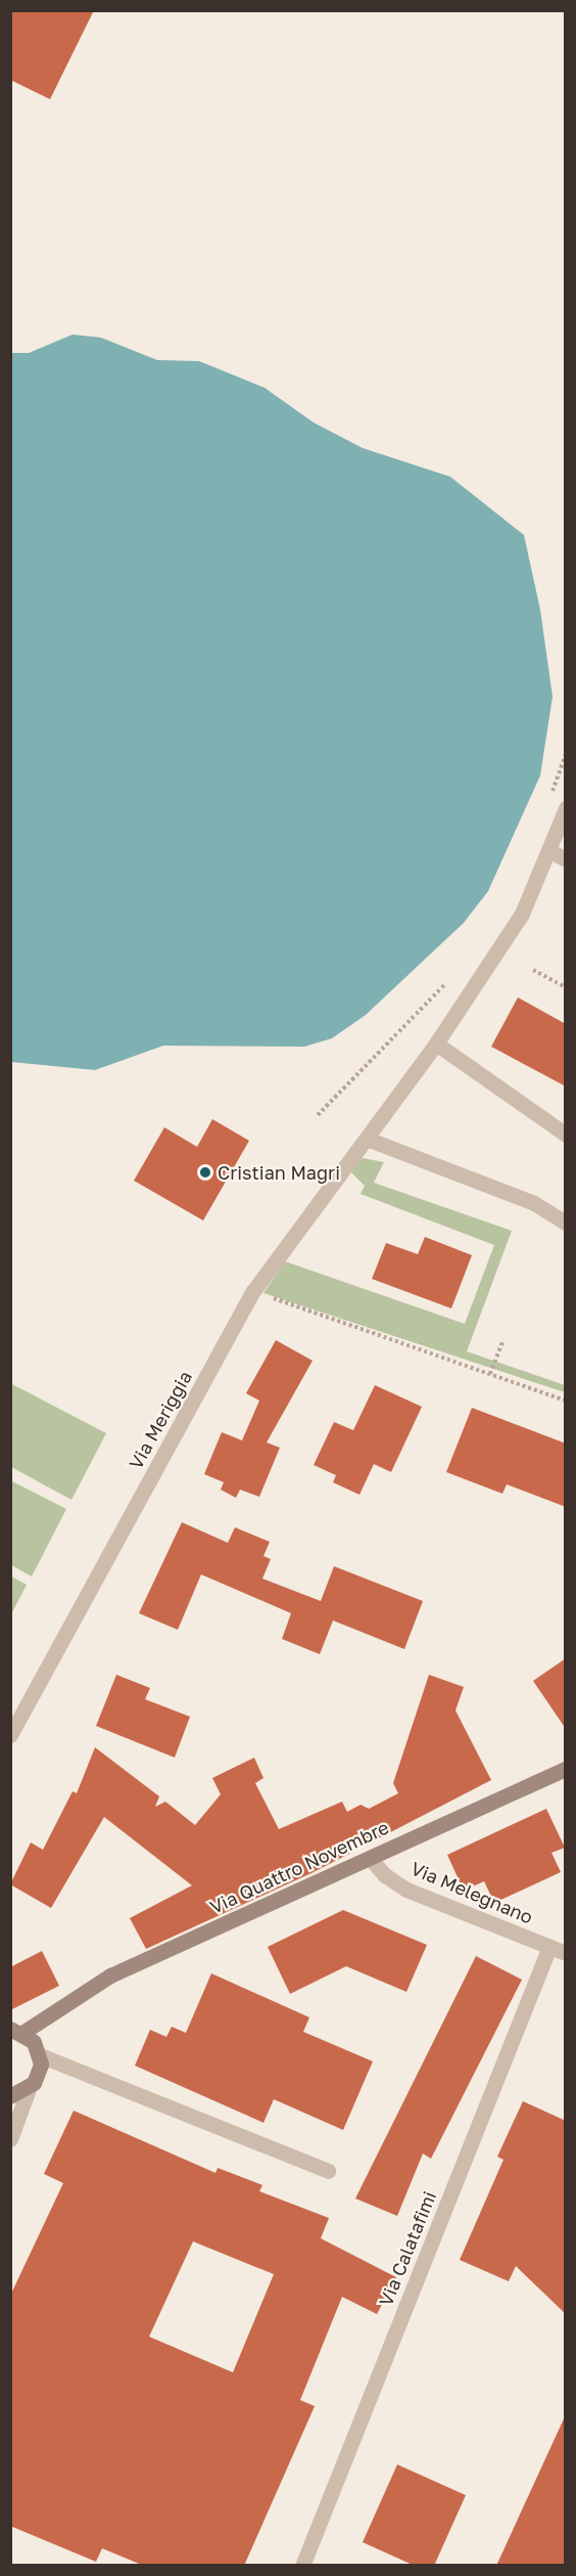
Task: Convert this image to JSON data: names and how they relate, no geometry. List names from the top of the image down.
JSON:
{
  "streets": {
    "street": [
      "Via Meriggia",
      "Via Quattro Novembre",
      "Via Melegnano",
      "Via Calatafimi"
    ]
  },
  "crossings": [
    ["Via Quattro Novembre", "Via Melegnano"],
    ["Via Melegnano", "Via Calatafimi"]
  ],
  "places": ["Cristian Magri"]
}
